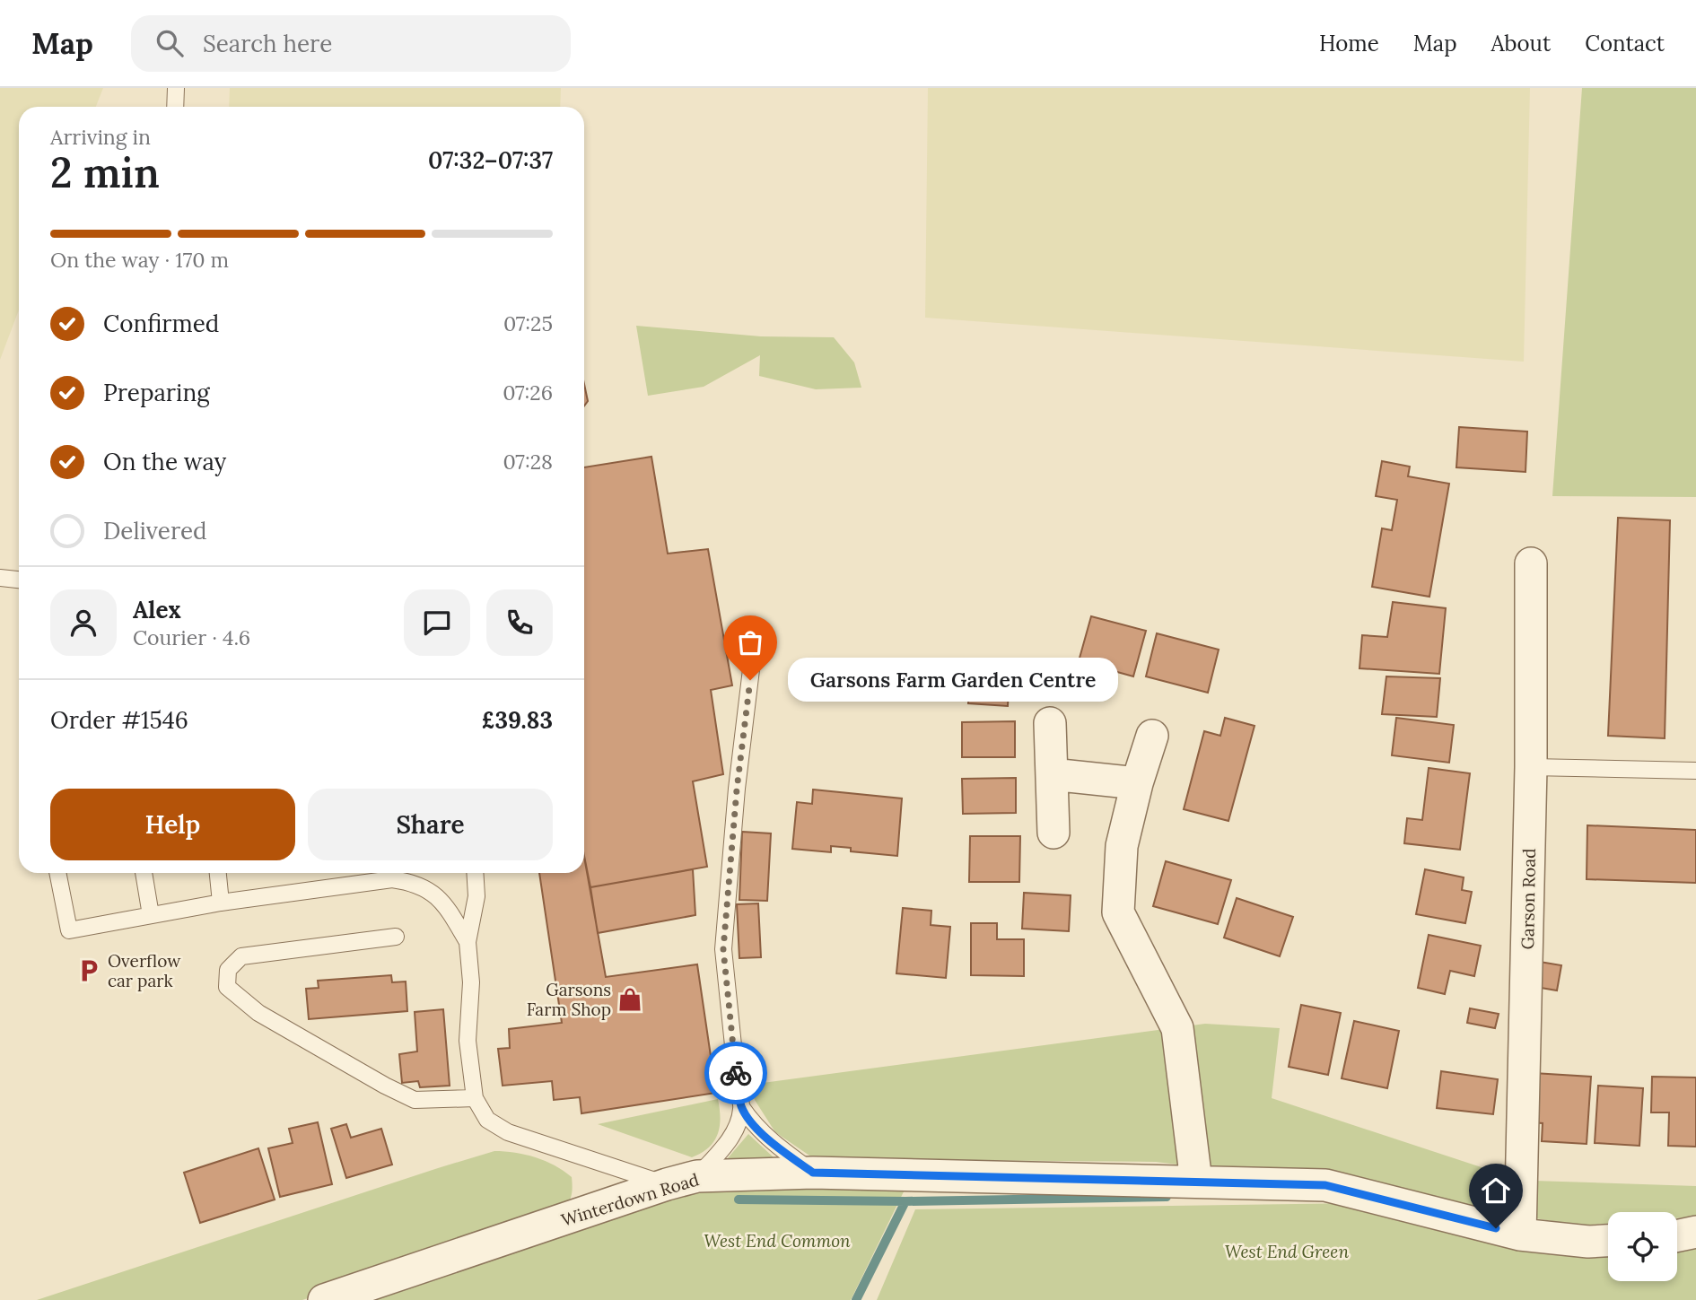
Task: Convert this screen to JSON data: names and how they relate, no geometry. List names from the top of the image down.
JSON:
{
  "streets": {
    "street": ["Garson Road", "Winterdown Road"]
  },
  "crossings": [
    ["Garson Road", "Winterdown Road"]
  ],
  "parks": ["West End Common", "West End Green"],
  "places": {
    "other": ["Garsons Farm Garden Centre"],
    "parking": ["Overflow car park"],
    "shop": ["Garsons Farm Shop"]
  },
  "page": {
    "header": "Map",
    "search": "Search here",
    "nav": [
      "Home",
      "Map",
      "About",
      "Contact"
    ],
    "heading": ["2 min", "Arriving in", "07:32–07:37"],
    "panel": [
      "Alex",
      "Courier · 4.6",
      "Order #1546",
      "£39.83"
    ],
    "bar": "On the way · 170 m",
    "list": [
      ["Confirmed", "07:25"],
      ["Preparing", "07:26"],
      ["On the way", "07:28"],
      "Delivered"
    ],
    "bubble": "Garsons Farm Garden Centre",
    "buttons": ["Help", "Share"]
  }
}
